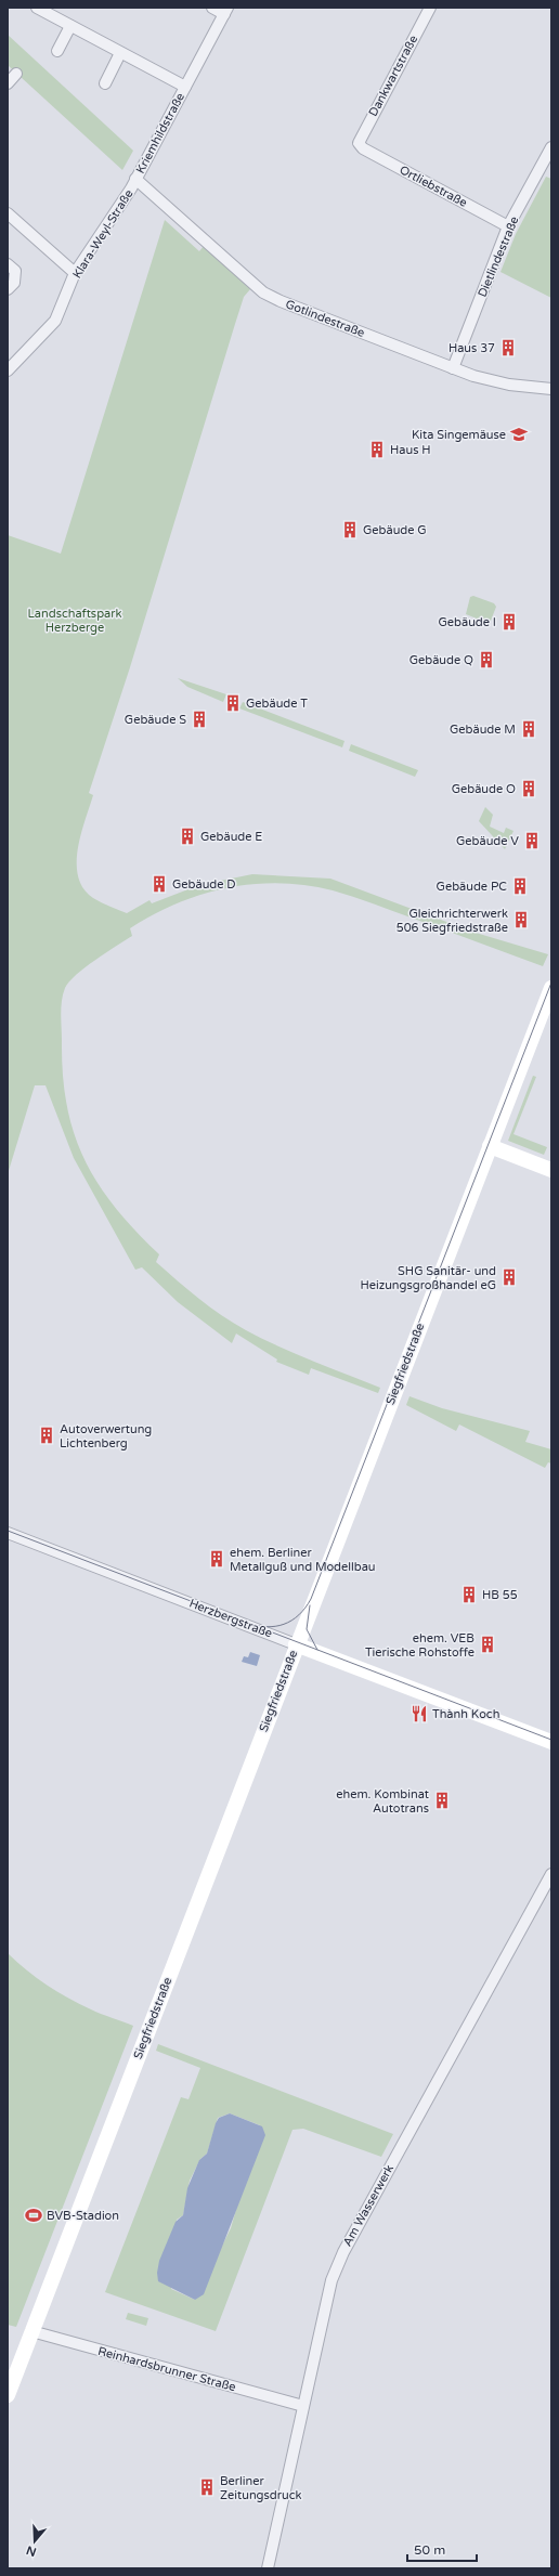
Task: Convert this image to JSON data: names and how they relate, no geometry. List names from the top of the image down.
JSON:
{
  "streets": {
    "street": [
      "Dankwartstraße",
      "Kriemhildstraße",
      "Ortliebstraße",
      "Klara-Weyl-Straße",
      "Dietlindestraße",
      "Gotlindestraße",
      "Siegfriedstraße",
      "Herzbergstraße",
      "Am Wasserwerk",
      "Reinhardsbrunner Straße"
    ]
  },
  "crossings": [
    ["Dankwartstraße", "Ortliebstraße"],
    ["Kriemhildstraße", "Klara-Weyl-Straße"],
    ["Kriemhildstraße", "Gotlindestraße"],
    ["Ortliebstraße", "Dietlindestraße"],
    ["Klara-Weyl-Straße", "Gotlindestraße"],
    ["Dietlindestraße", "Gotlindestraße"],
    ["Siegfriedstraße", "Herzbergstraße"],
    ["Siegfriedstraße", "Reinhardsbrunner Straße"],
    ["Am Wasserwerk", "Reinhardsbrunner Straße"]
  ],
  "parks": ["Landschaftspark Herzberge"],
  "places": {
    "building": [
      "Haus 37",
      "Haus H",
      "Gebäude G",
      "Gebäude I",
      "Gebäude Q",
      "Gebäude T",
      "Gebäude S",
      "Gebäude M",
      "Gebäude O",
      "Gebäude E",
      "Gebäude V",
      "Gebäude D",
      "Gebäude PC",
      "Gleichrichterwerk 506 Siegfriedstraße",
      "SHG Sanitär- und Heizungsgroßhandel eG",
      "Autoverwertung Lichtenberg",
      "ehem. Berliner Metallguß und Modellbau",
      "HB 55",
      "ehem. VEB Tierische Rohstoffe",
      "ehem. Kombinat Autotrans",
      "Berliner Zeitungsdruck"
    ],
    "school or university": ["Kita Singemäuse"],
    "restaurant": ["Thành Koch"],
    "sports": ["BVB-Stadion"]
  },
  "scale_bar": "50 m",
  "north": "bottom"
}
